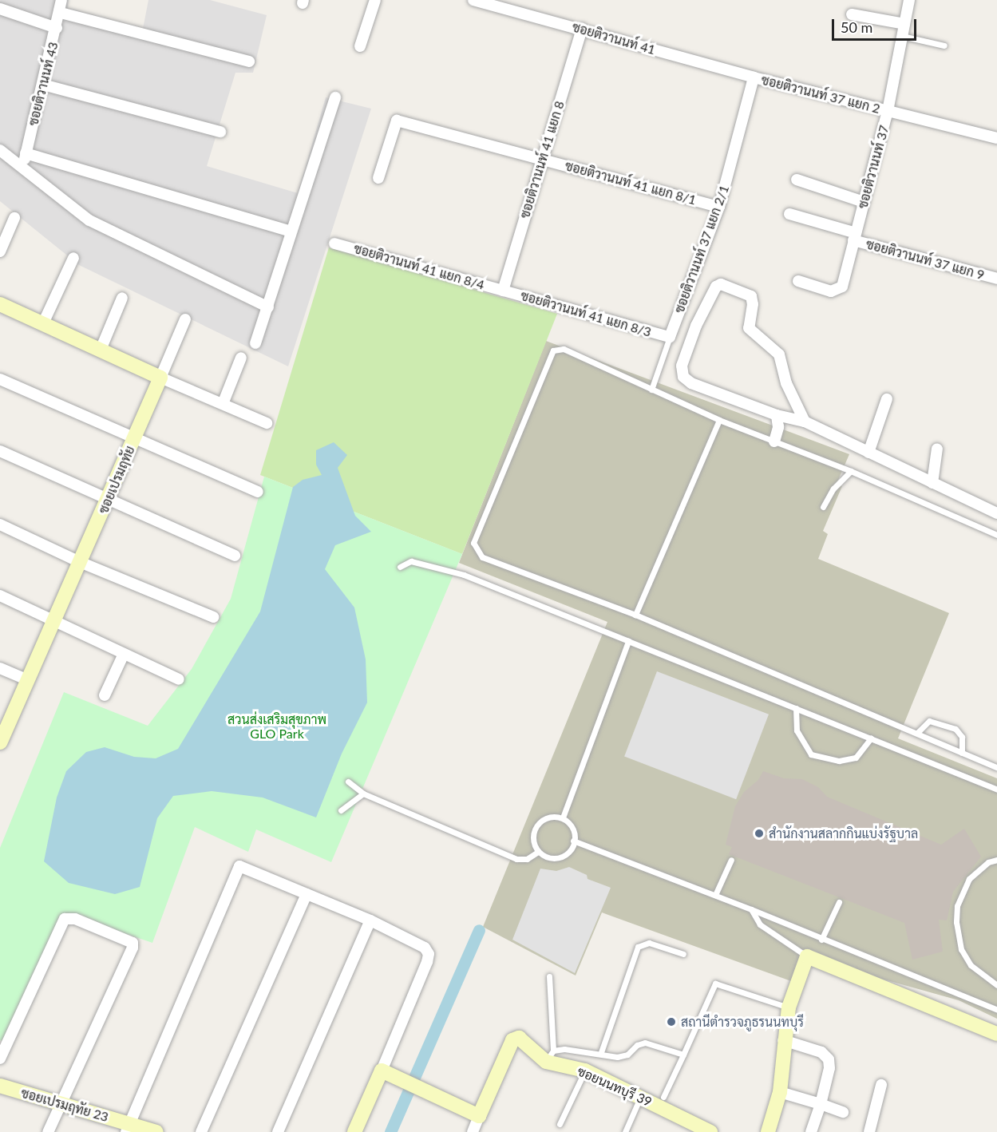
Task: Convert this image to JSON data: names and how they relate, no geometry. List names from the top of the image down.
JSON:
{
  "streets": {
    "street": [
      "ซอยติวานนท์ 41",
      "ซอยติวานนท์ 43",
      "ซอยติวานนท์ 37 แยก 2",
      "ซอยติวานนท์ 41 แยก 8",
      "ซอยติวานนท์ 37",
      "ซอยติวานนท์ 41 แยก 8/1",
      "ซอยติวานนท์ 37 แยก 2/1",
      "ซอยติวานนท์ 37 แยก 9",
      "ซอยติวานนท์ 41 แยก 8/4",
      "ซอยติวานนท์ 41 แยก 8/3",
      "ซอยเปรมฤทัย",
      "ซอยนนทบุรี 39",
      "ซอยเปรมฤทัย 23"
    ]
  },
  "crossings": [
    ["ซอยติวานนท์ 41", "ซอยติวานนท์ 37 แยก 2"],
    ["ซอยติวานนท์ 41", "ซอยติวานนท์ 41 แยก 8"],
    ["ซอยติวานนท์ 41", "ซอยติวานนท์ 37 แยก 2/1"],
    ["ซอยติวานนท์ 37 แยก 2", "ซอยติวานนท์ 37"],
    ["ซอยติวานนท์ 37 แยก 2", "ซอยติวานนท์ 37 แยก 2/1"],
    ["ซอยติวานนท์ 41 แยก 8", "ซอยติวานนท์ 41 แยก 8/1"],
    ["ซอยติวานนท์ 41 แยก 8", "ซอยติวานนท์ 41 แยก 8/4"],
    ["ซอยติวานนท์ 41 แยก 8", "ซอยติวานนท์ 41 แยก 8/3"],
    ["ซอยติวานนท์ 37", "ซอยติวานนท์ 37 แยก 9"],
    ["ซอยติวานนท์ 41 แยก 8/1", "ซอยติวานนท์ 37 แยก 2/1"],
    ["ซอยติวานนท์ 37 แยก 2/1", "ซอยติวานนท์ 41 แยก 8/3"],
    ["ซอยติวานนท์ 41 แยก 8/4", "ซอยติวานนท์ 41 แยก 8/3"]
  ],
  "parks": ["สวนส่งเสริมสุขภาพ GLO Park"],
  "places": ["สำนักงานสลากกินแบ่งรัฐบาล", "สถานีตำรวจภูธรนนทบุรี"],
  "scale_bar": "50 m"
}
